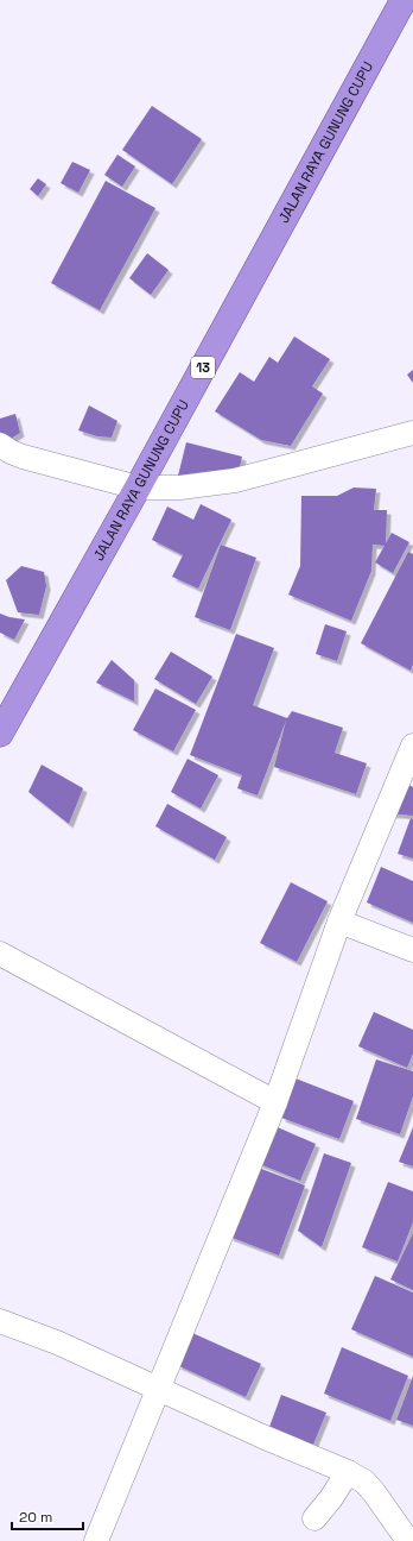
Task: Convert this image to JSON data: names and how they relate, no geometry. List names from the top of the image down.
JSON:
{
  "streets": {
    "highway": ["JALAN RAYA GUNUNG CUPU", "13"]
  },
  "scale_bar": "20 m"
}
